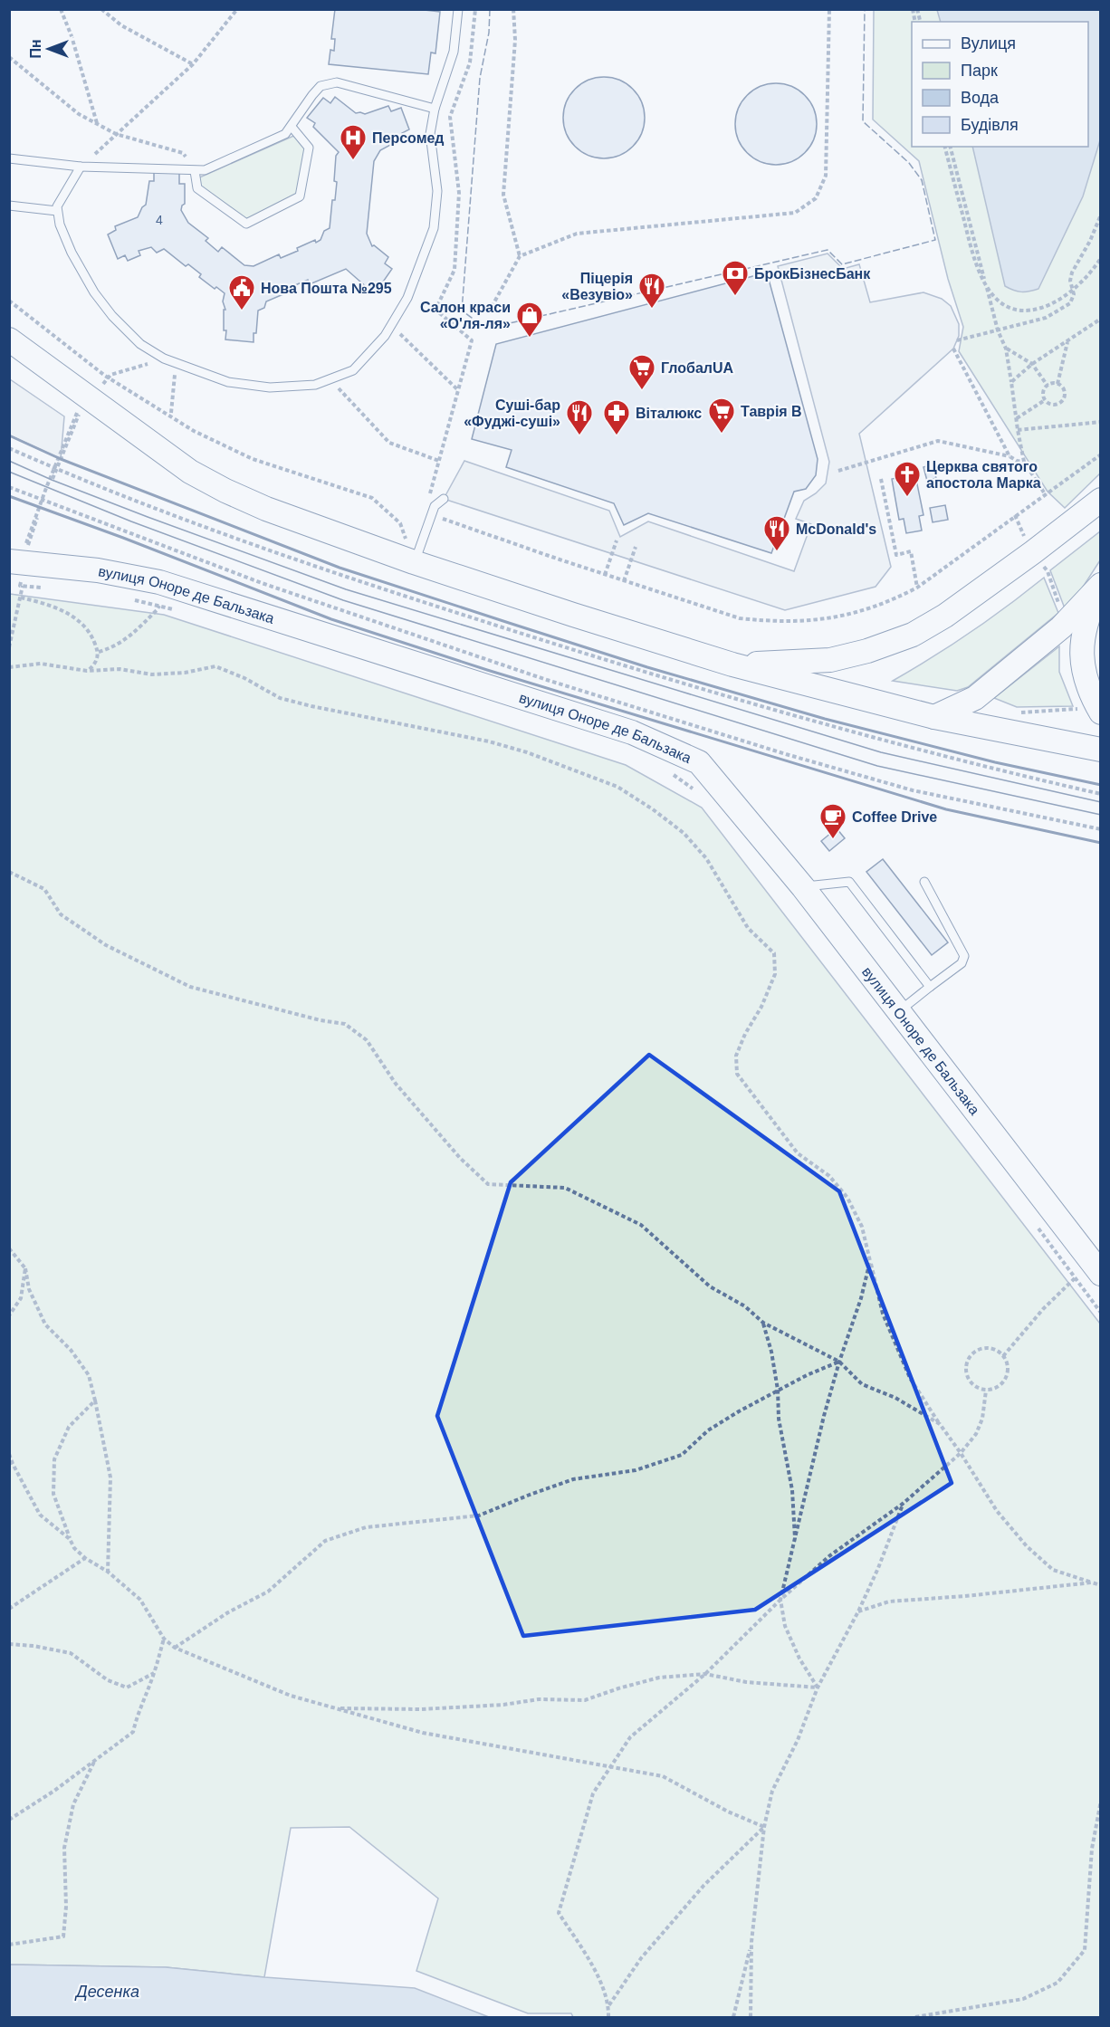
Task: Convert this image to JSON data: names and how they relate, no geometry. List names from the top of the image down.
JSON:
{
  "streets": {
    "street": ["вулиця Оноре де Бальзака"]
  },
  "water": ["Десенка"],
  "places": {
    "hospital": ["Персомед"],
    "bank": ["БрокБізнесБанк"],
    "restaurant": ["Піцерія «Везувіо»", "Суші-бар «Фуджі-суші»", "McDonald's"],
    "public building": ["Нова Пошта №295"],
    "shop": ["Салон краси «О'ля-ля»"],
    "supermarket": ["ГлобалUA", "Таврія В"],
    "pharmacy": ["Віталюкс"],
    "church": ["Церква святого апостола Марка"],
    "cafe": ["Coffee Drive"]
  },
  "house_numbers": ["4"],
  "legend": [
    "Вулиця",
    "Парк",
    "Вода",
    "Будівля"
  ],
  "north": "left"
}
